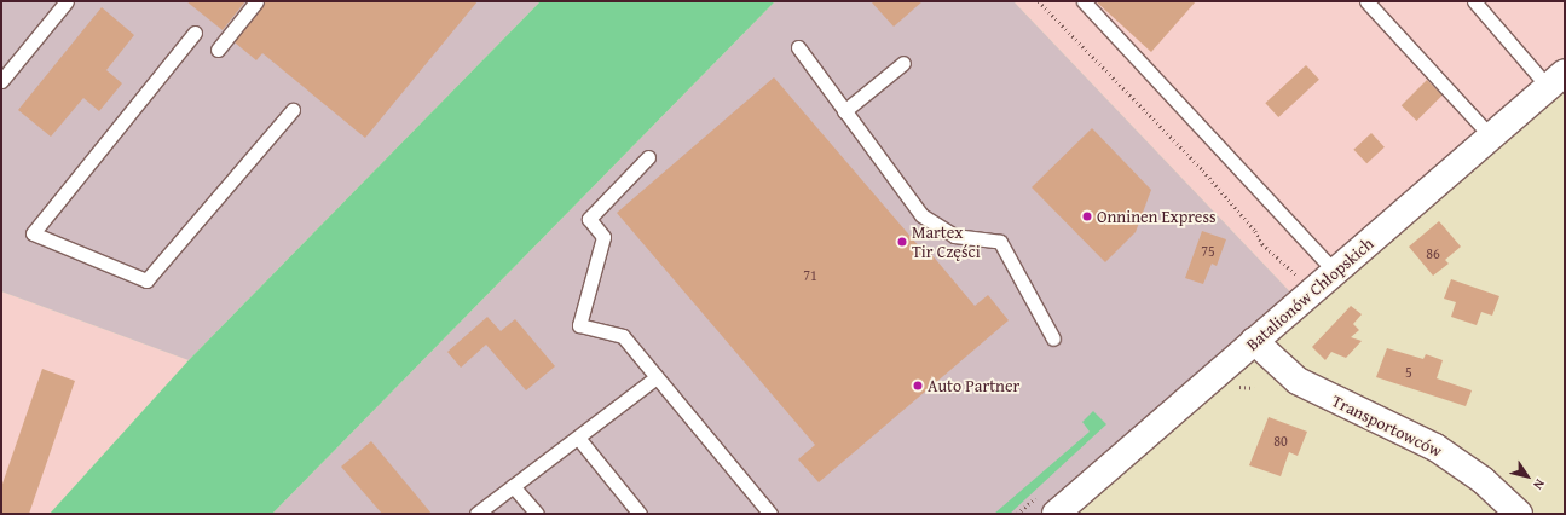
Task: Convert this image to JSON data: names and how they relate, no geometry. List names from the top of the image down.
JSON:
{
  "streets": {
    "street": ["Batalionów Chłopskich", "Transportowców"]
  },
  "crossings": [
    ["Batalionów Chłopskich", "Transportowców"]
  ],
  "places": ["Onninen Express", "Martex Tir Części", "Auto Partner"],
  "house_numbers": [
    "75",
    "86",
    "71",
    "5",
    "80"
  ],
  "north": "bottom right"
}
